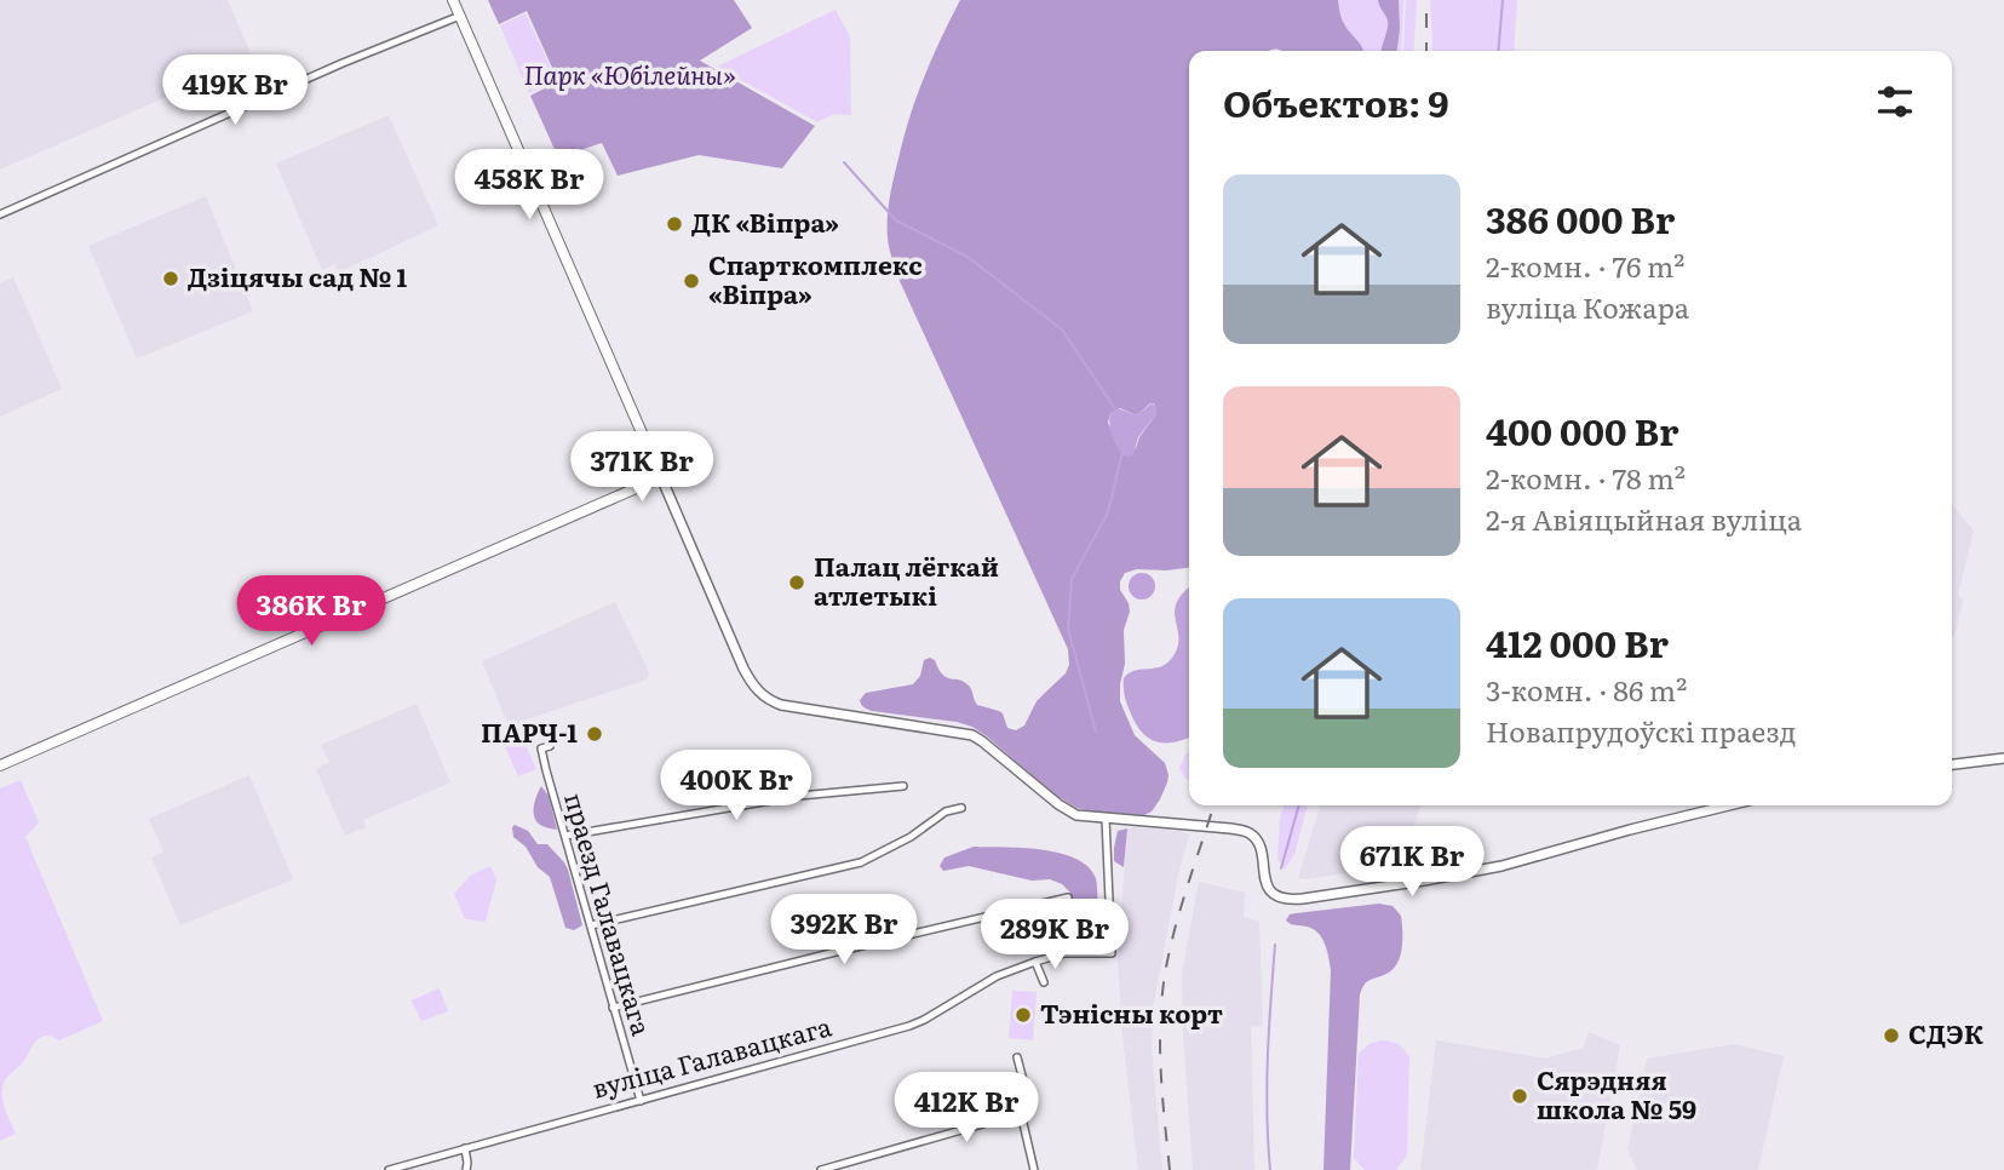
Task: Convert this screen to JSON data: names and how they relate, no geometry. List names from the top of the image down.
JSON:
{
  "streets": {
    "street": ["праезд Галавацкага", "вуліца Галавацкага"]
  },
  "crossings": [
    ["праезд Галавацкага", "вуліца Галавацкага"]
  ],
  "parks": ["Парк «Юбілейны»"],
  "places": [
    "ДК «Віпра»",
    "Дзіцячы сад № 1",
    "Спарткомплекс «Віпра»",
    "Палац лёгкай атлетыкі",
    "ПАРЧ-1",
    "Тэнісны корт",
    "СДЭК",
    "Сярэдняя школа № 59"
  ],
  "page": {
    "heading": "Объектов: 9",
    "price": [
      "419K Br",
      "458K Br",
      "371K Br",
      "386K Br",
      "400K Br",
      "671K Br",
      "392K Br",
      "289K Br",
      "412K Br"
    ],
    "list": [
      {
        "name": "386 000 Br",
        "note": "2-комн. · 76 m² · вуліца Кожара"
      },
      {
        "name": "400 000 Br",
        "note": "2-комн. · 78 m² · 2-я Авіяцыйная вуліца"
      },
      {
        "name": "412 000 Br",
        "note": "3-комн. · 86 m² · Новапрудоўскі праезд"
      }
    ]
  }
}
